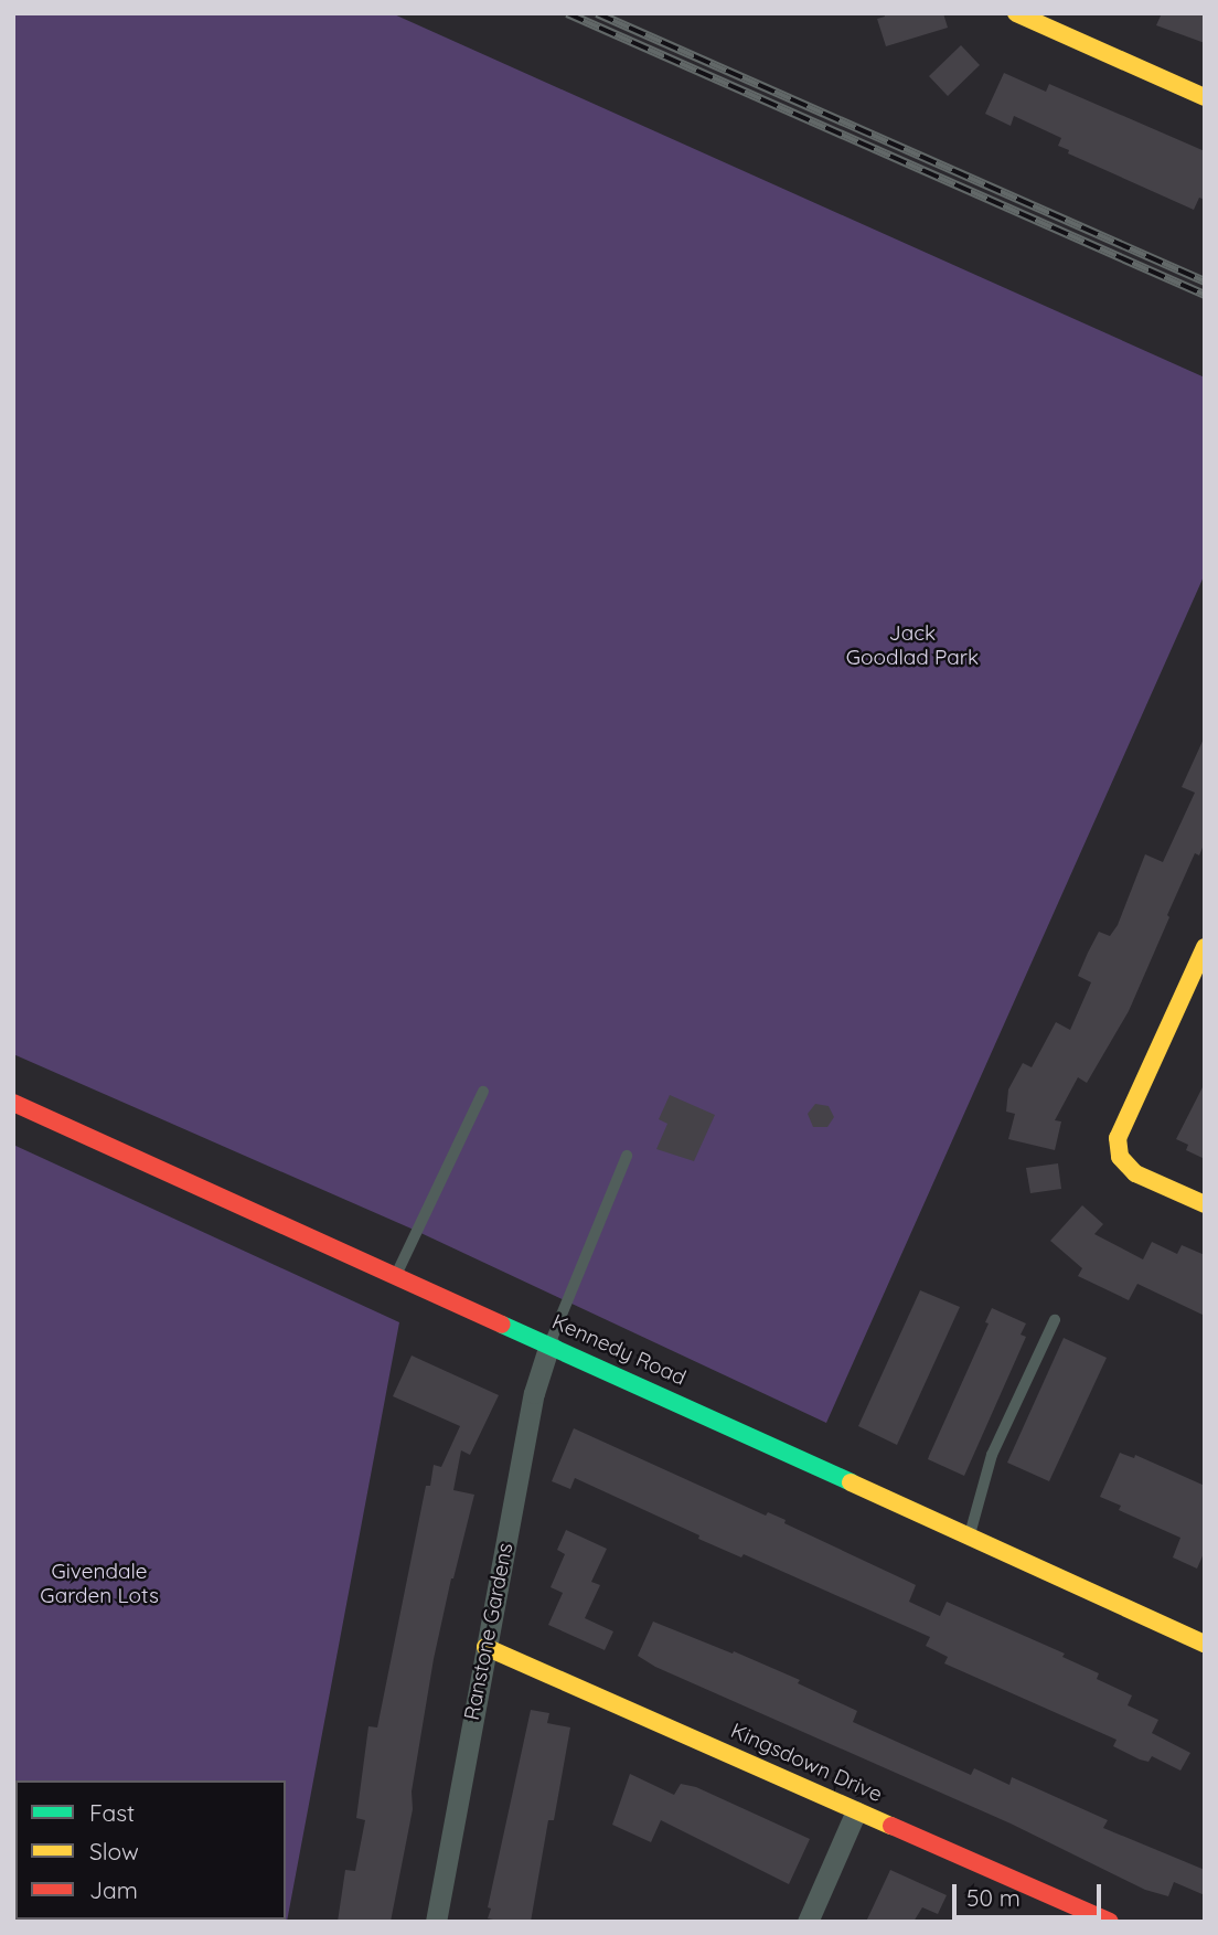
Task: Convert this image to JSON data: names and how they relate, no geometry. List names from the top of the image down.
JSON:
{
  "streets": {
    "main road": ["Kennedy Road", "Kingsdown Drive"],
    "street": ["Ranstone Gardens"]
  },
  "crossings": [
    ["Kennedy Road", "Ranstone Gardens"],
    ["Ranstone Gardens", "Kingsdown Drive"]
  ],
  "parks": ["Jack Goodlad Park", "Givendale Garden Lots"],
  "legend": ["Fast", "Slow", "Jam"],
  "scale_bar": "50 m"
}
